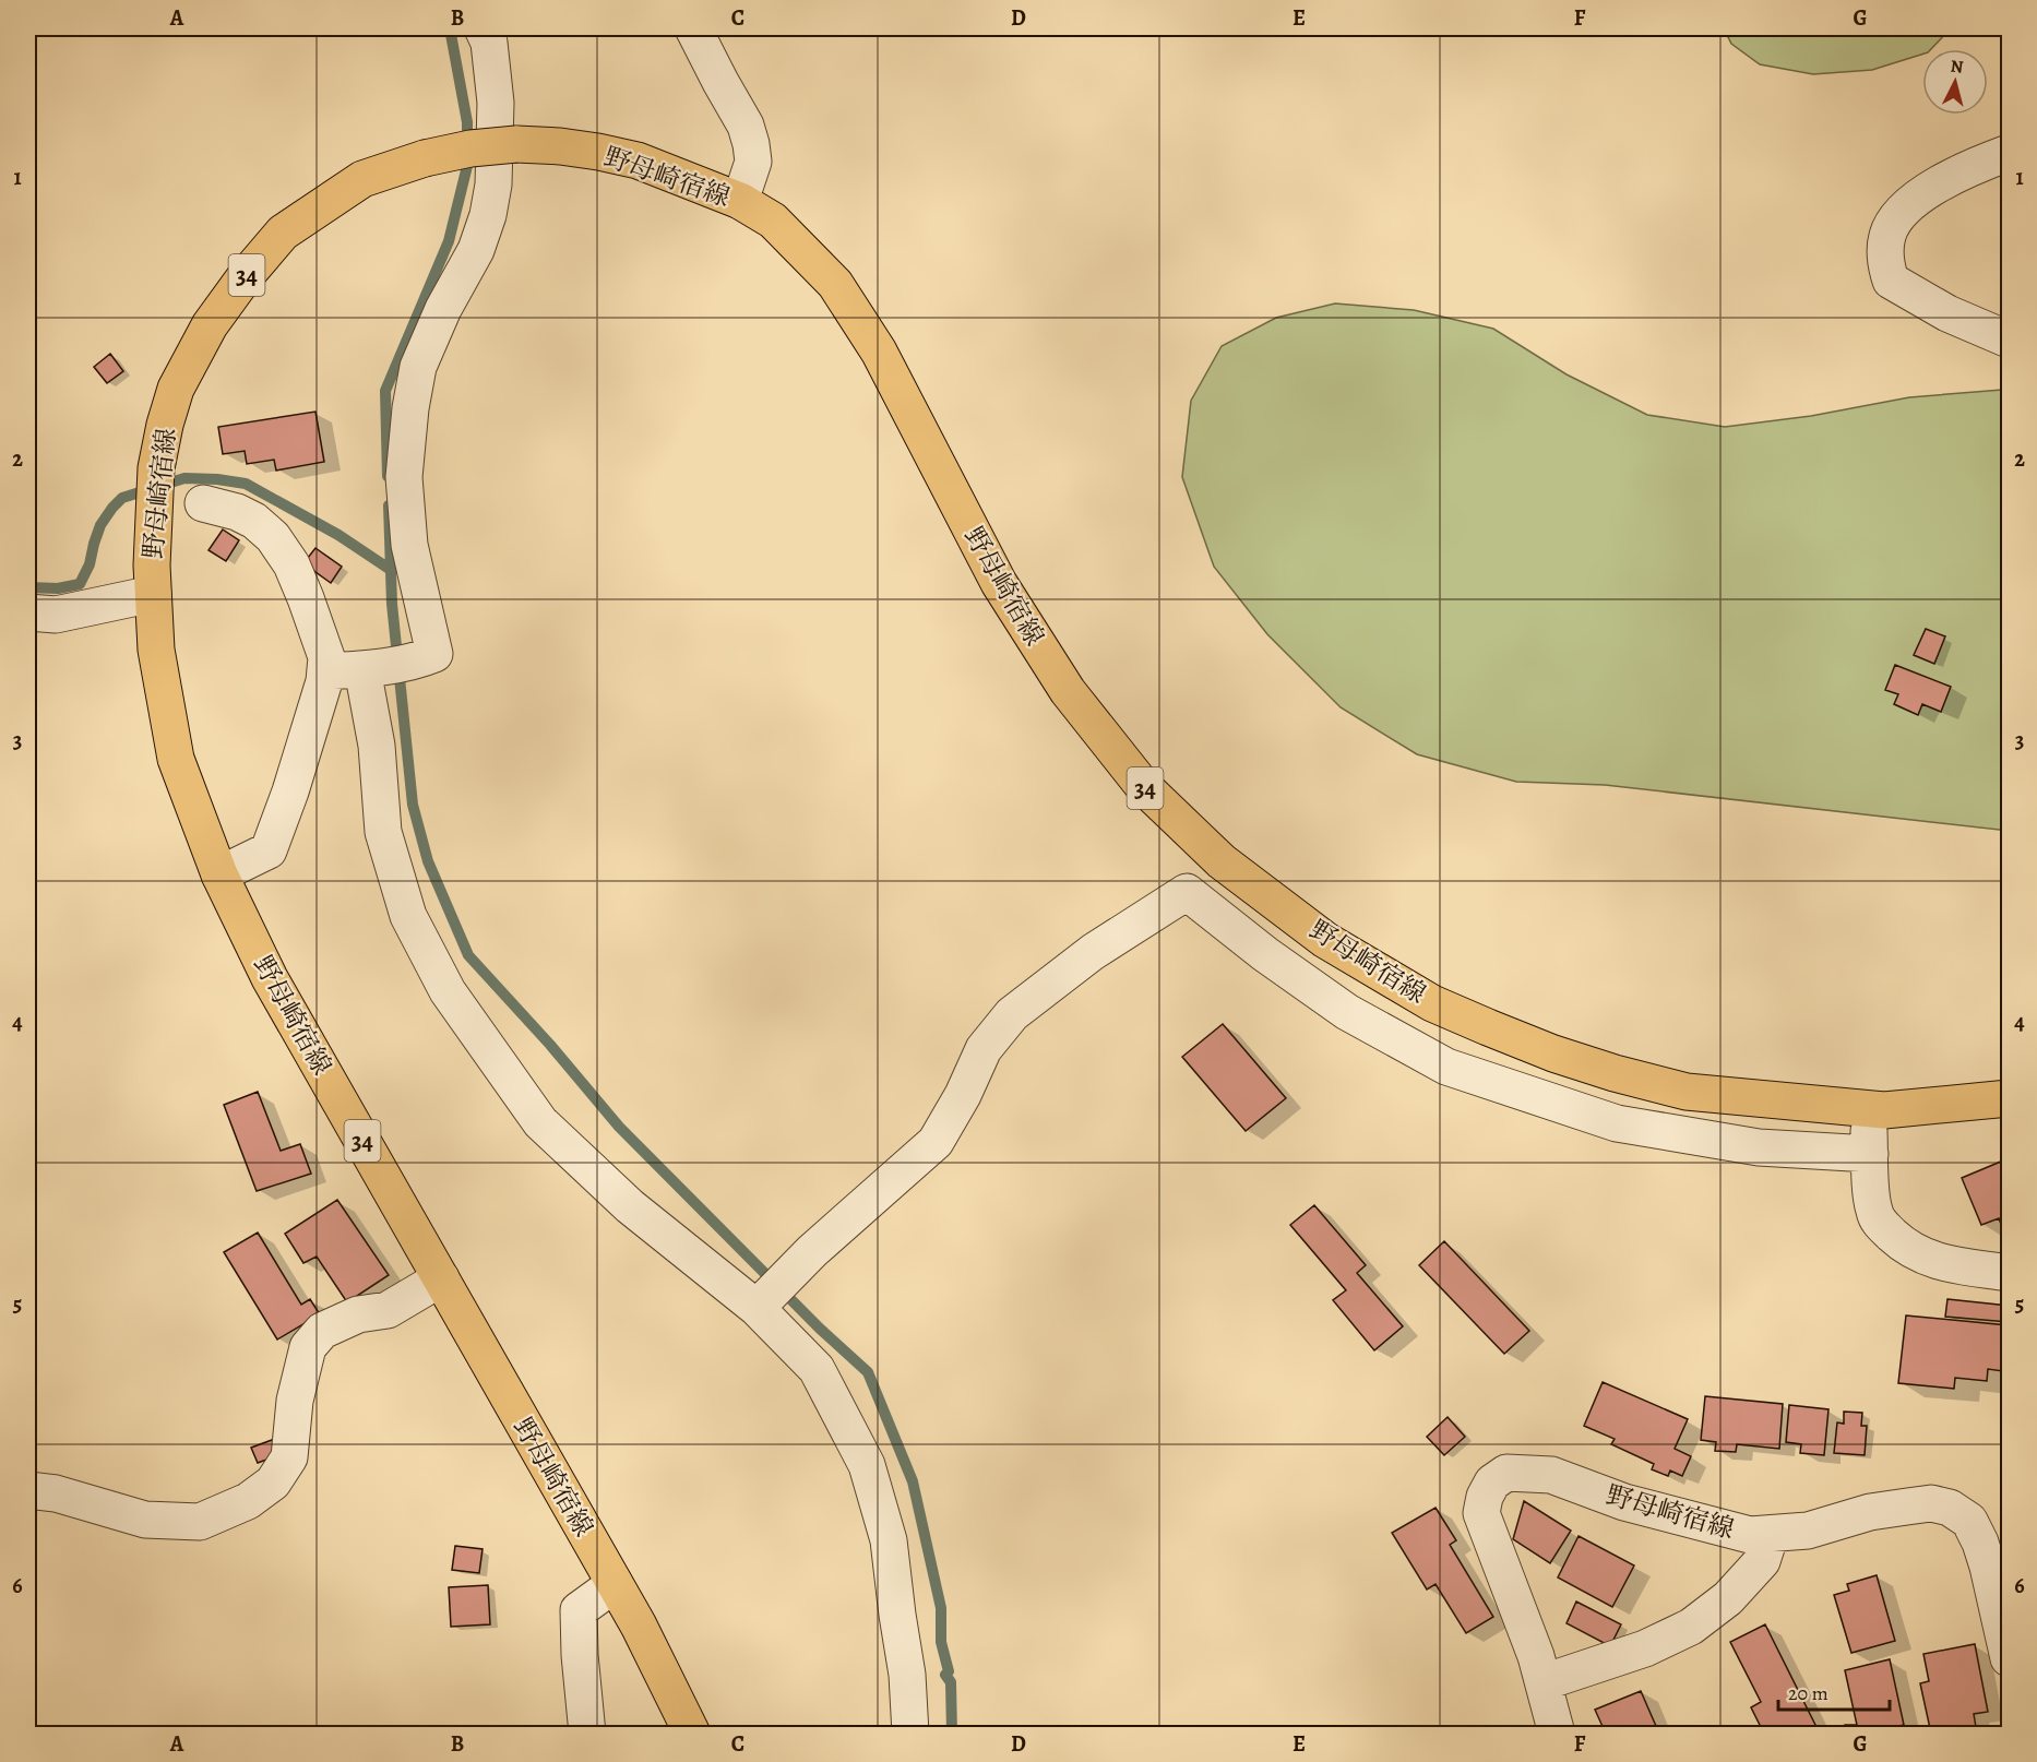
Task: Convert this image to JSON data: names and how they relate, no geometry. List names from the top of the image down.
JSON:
{
  "streets": {
    "main road": ["野母崎宿線", "34"]
  },
  "scale_bar": "20 m",
  "north": "top",
  "grid": {
    "columns": [
      "A",
      "B",
      "C",
      "D",
      "E",
      "F",
      "G"
    ],
    "rows": [
      "1",
      "2",
      "3",
      "4",
      "5",
      "6"
    ]
  }
}
